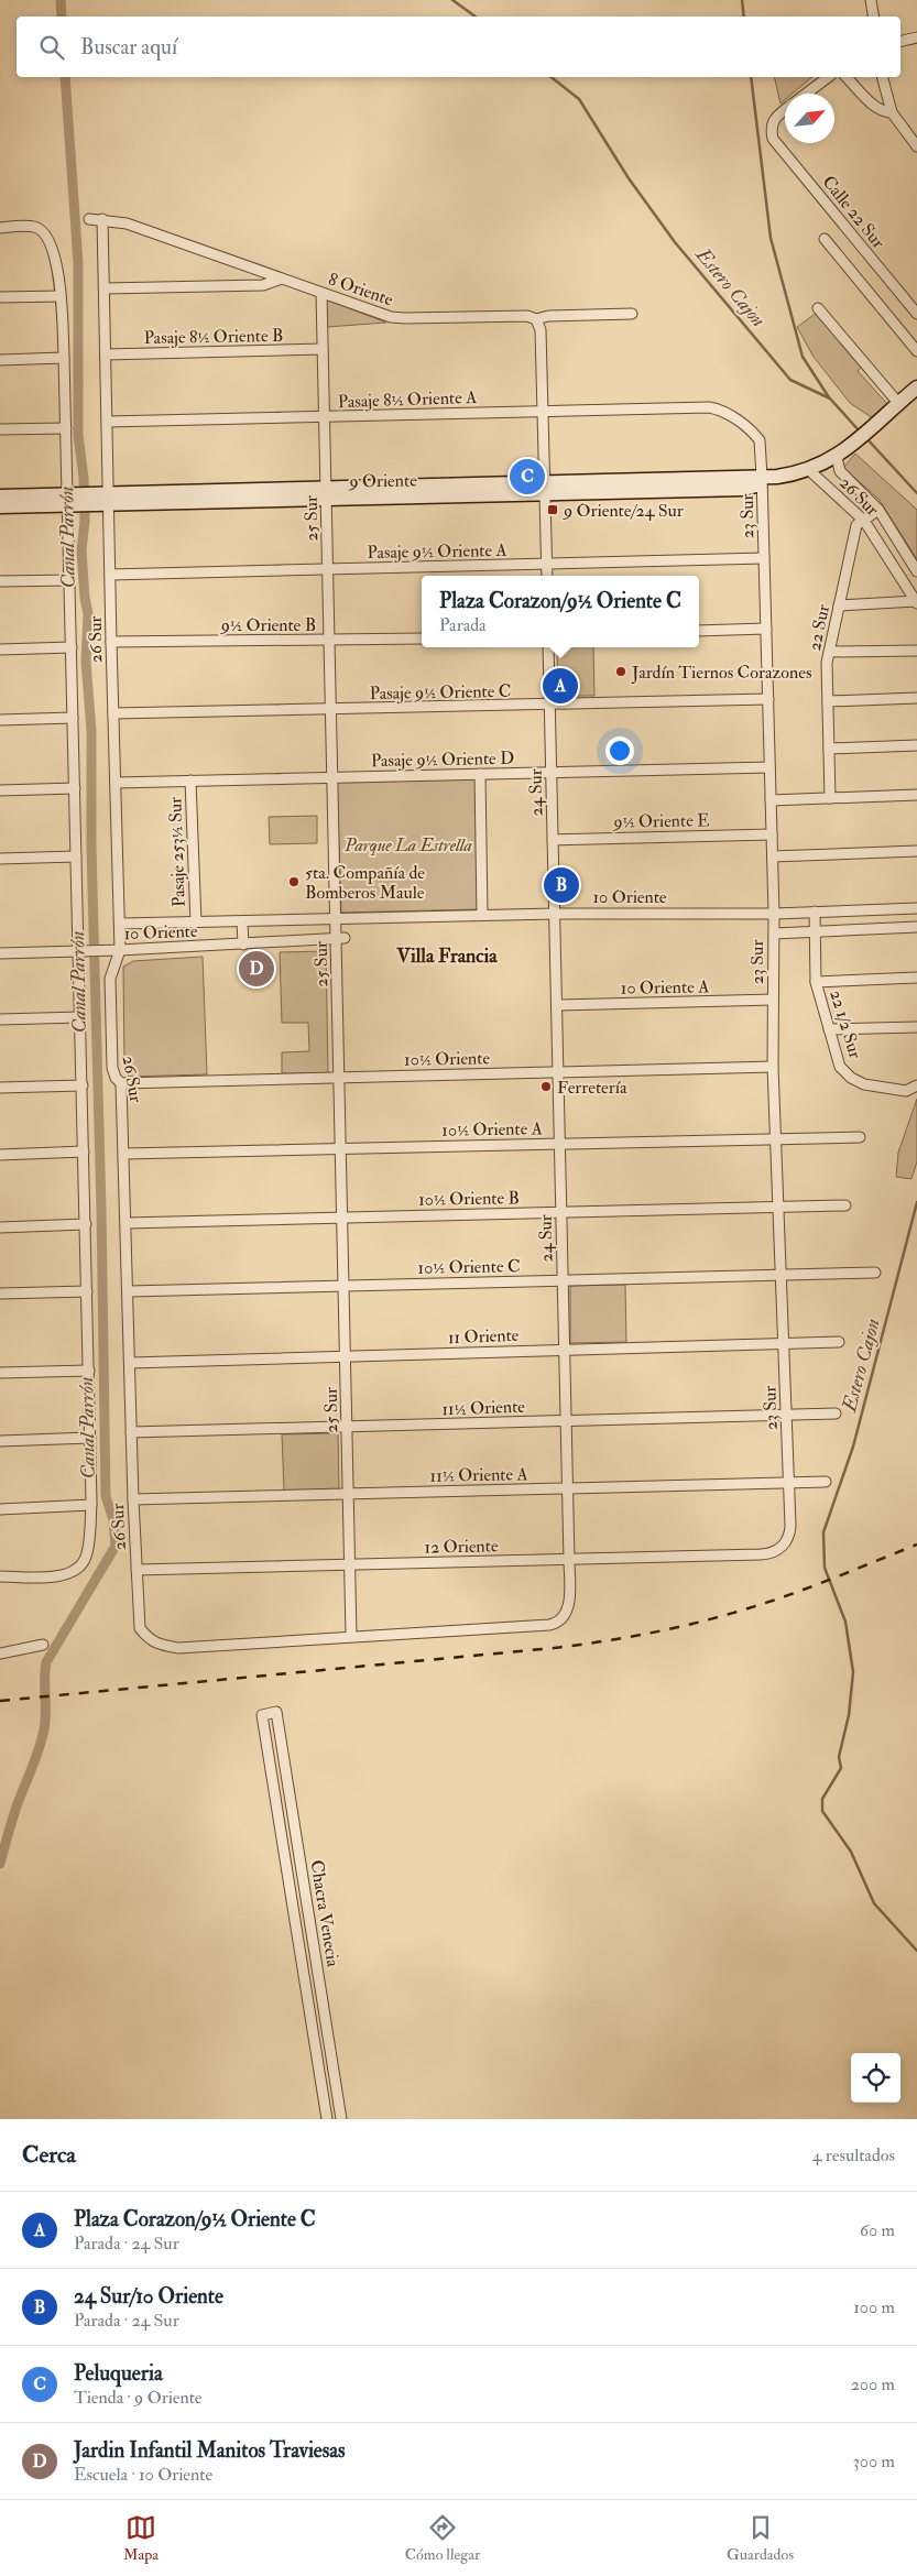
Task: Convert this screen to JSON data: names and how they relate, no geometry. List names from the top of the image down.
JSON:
{
  "streets": {
    "street": [
      "Calle 22 Sur",
      "8 Oriente",
      "Pasaje 8½ Oriente B",
      "Pasaje 8½ Oriente A",
      "9 Oriente",
      "26 Sur",
      "23 Sur",
      "25 Sur",
      "Pasaje 9½ Oriente A",
      "9½ Oriente B",
      "22 Sur",
      "Pasaje 9½ Oriente C",
      "Pasaje 9½ Oriente D",
      "24 Sur",
      "9½ Oriente E",
      "Pasaje 253½ Sur",
      "10 Oriente",
      "10 Oriente A",
      "22 1/2 Sur",
      "10½ Oriente",
      "10½ Oriente A",
      "10½ Oriente B",
      "10½ Oriente C",
      "11 Oriente",
      "11½ Oriente",
      "11½ Oriente A",
      "12 Oriente",
      "Chacra Venecia"
    ]
  },
  "crossings": [
    ["8 Oriente", "26 Sur"],
    ["8 Oriente", "25 Sur"],
    ["Pasaje 8½ Oriente B", "26 Sur"],
    ["Pasaje 8½ Oriente B", "25 Sur"],
    ["Pasaje 8½ Oriente A", "26 Sur"],
    ["Pasaje 8½ Oriente A", "23 Sur"],
    ["Pasaje 8½ Oriente A", "25 Sur"],
    ["9 Oriente", "26 Sur"],
    ["9 Oriente", "23 Sur"],
    ["9 Oriente", "25 Sur"],
    ["26 Sur", "25 Sur"],
    ["26 Sur", "Pasaje 9½ Oriente A"],
    ["26 Sur", "9½ Oriente B"],
    ["26 Sur", "22 Sur"],
    ["26 Sur", "Pasaje 9½ Oriente C"],
    ["26 Sur", "Pasaje 9½ Oriente D"],
    ["26 Sur", "24 Sur"],
    ["26 Sur", "10 Oriente"],
    ["26 Sur", "10½ Oriente"],
    ["26 Sur", "10½ Oriente A"],
    ["26 Sur", "10½ Oriente B"],
    ["26 Sur", "10½ Oriente C"],
    ["26 Sur", "11 Oriente"],
    ["26 Sur", "11½ Oriente"],
    ["26 Sur", "11½ Oriente A"],
    ["26 Sur", "12 Oriente"],
    ["23 Sur", "Pasaje 9½ Oriente A"],
    ["23 Sur", "Pasaje 9½ Oriente C"],
    ["23 Sur", "Pasaje 9½ Oriente D"],
    ["23 Sur", "9½ Oriente E"],
    ["23 Sur", "10 Oriente"],
    ["23 Sur", "10 Oriente A"],
    ["23 Sur", "10½ Oriente"],
    ["23 Sur", "10½ Oriente A"],
    ["23 Sur", "10½ Oriente B"],
    ["23 Sur", "10½ Oriente C"],
    ["23 Sur", "11 Oriente"],
    ["23 Sur", "11½ Oriente"],
    ["23 Sur", "11½ Oriente A"],
    ["23 Sur", "12 Oriente"],
    ["25 Sur", "Pasaje 9½ Oriente A"],
    ["25 Sur", "9½ Oriente B"],
    ["25 Sur", "Pasaje 9½ Oriente C"],
    ["25 Sur", "Pasaje 9½ Oriente D"],
    ["25 Sur", "24 Sur"],
    ["25 Sur", "10 Oriente"],
    ["25 Sur", "10½ Oriente"],
    ["25 Sur", "10½ Oriente A"],
    ["25 Sur", "10½ Oriente B"],
    ["25 Sur", "10½ Oriente C"],
    ["25 Sur", "11 Oriente"],
    ["25 Sur", "11½ Oriente"],
    ["25 Sur", "11½ Oriente A"],
    ["25 Sur", "12 Oriente"],
    ["Pasaje 9½ Oriente C", "24 Sur"],
    ["Pasaje 9½ Oriente D", "24 Sur"],
    ["Pasaje 9½ Oriente D", "Pasaje 253½ Sur"],
    ["24 Sur", "9½ Oriente E"],
    ["24 Sur", "10 Oriente"],
    ["24 Sur", "10 Oriente A"],
    ["24 Sur", "10½ Oriente"],
    ["24 Sur", "10½ Oriente A"],
    ["24 Sur", "10½ Oriente B"],
    ["24 Sur", "10½ Oriente C"],
    ["24 Sur", "11 Oriente"],
    ["24 Sur", "11½ Oriente"],
    ["24 Sur", "11½ Oriente A"],
    ["24 Sur", "12 Oriente"],
    ["Pasaje 253½ Sur", "10 Oriente"],
    ["10 Oriente", "22 1/2 Sur"]
  ],
  "districts": ["Villa Francia"],
  "water": ["Estero Cajon", "Canal Parrón"],
  "parks": ["Parque La Estrella"],
  "places": {
    "transit": ["9 Oriente/24 Sur"],
    "other": ["Jardín Tiernos Corazones", "5ta. Compañía de Bomberos Maule", "Ferretería"]
  },
  "north": "top right",
  "page": {
    "search": "Buscar aquí",
    "pins": [
      "C",
      "A",
      "B",
      "D"
    ],
    "popup": ["Plaza Corazon/9½ Oriente C", "Parada"],
    "heading": ["Cerca", "4 resultados"],
    "list": [
      {
        "mark": "A",
        "name": "Plaza Corazon/9½ Oriente C",
        "note": "Parada · 24 Sur",
        "value": "60 m"
      },
      {
        "mark": "B",
        "name": "24 Sur/10 Oriente",
        "note": "Parada · 24 Sur",
        "value": "100 m"
      },
      {
        "mark": "C",
        "name": "Peluqueria",
        "note": "Tienda · 9 Oriente",
        "value": "200 m"
      },
      {
        "mark": "D",
        "name": "Jardin Infantil Manitos Traviesas",
        "note": "Escuela · 10 Oriente",
        "value": "300 m"
      }
    ],
    "nav": ["Mapa", "Cómo llegar", "Guardados"]
  }
}
